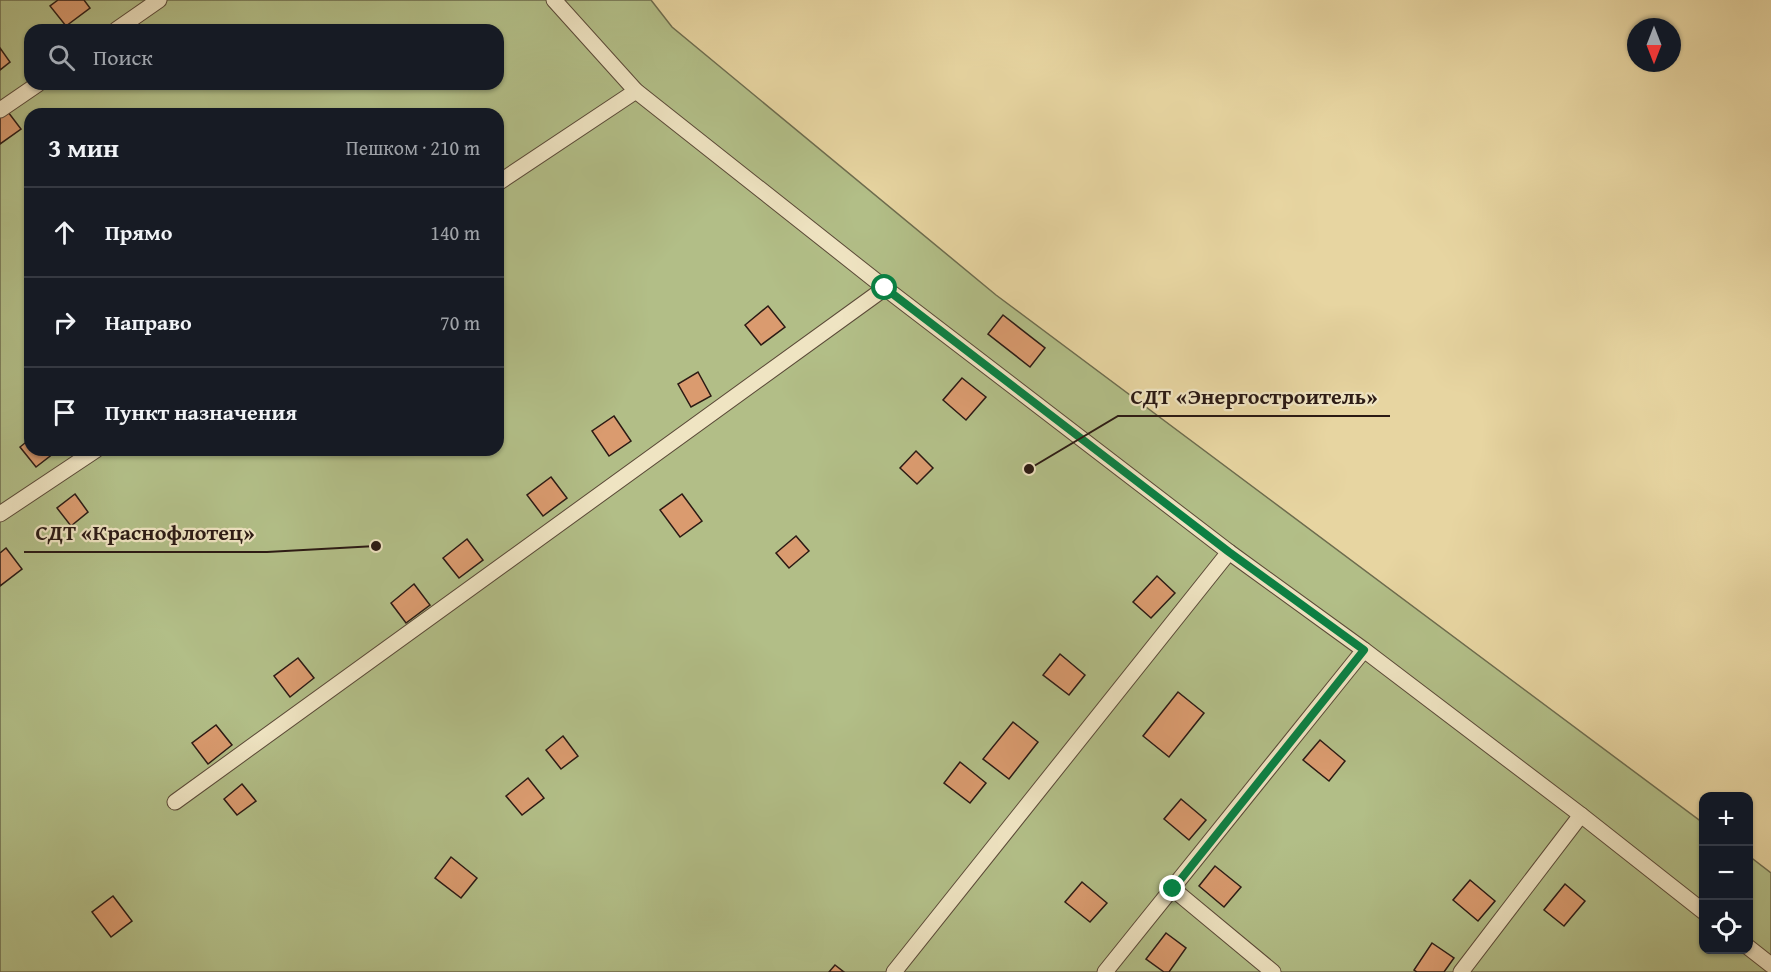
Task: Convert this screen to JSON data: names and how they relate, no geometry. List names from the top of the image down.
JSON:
{
  "places": ["СДТ «Энергостроитель»", "СДТ «Краснофлотец»"],
  "north": "bottom",
  "page": {
    "search": "Поиск",
    "heading": ["3 мин", "Пешком · 210 m"],
    "list": [
      ["Прямо", "140 m"],
      ["Направо", "70 m"],
      "Пункт назначения"
    ],
    "map_buttons": ["+", "−"]
  }
}
